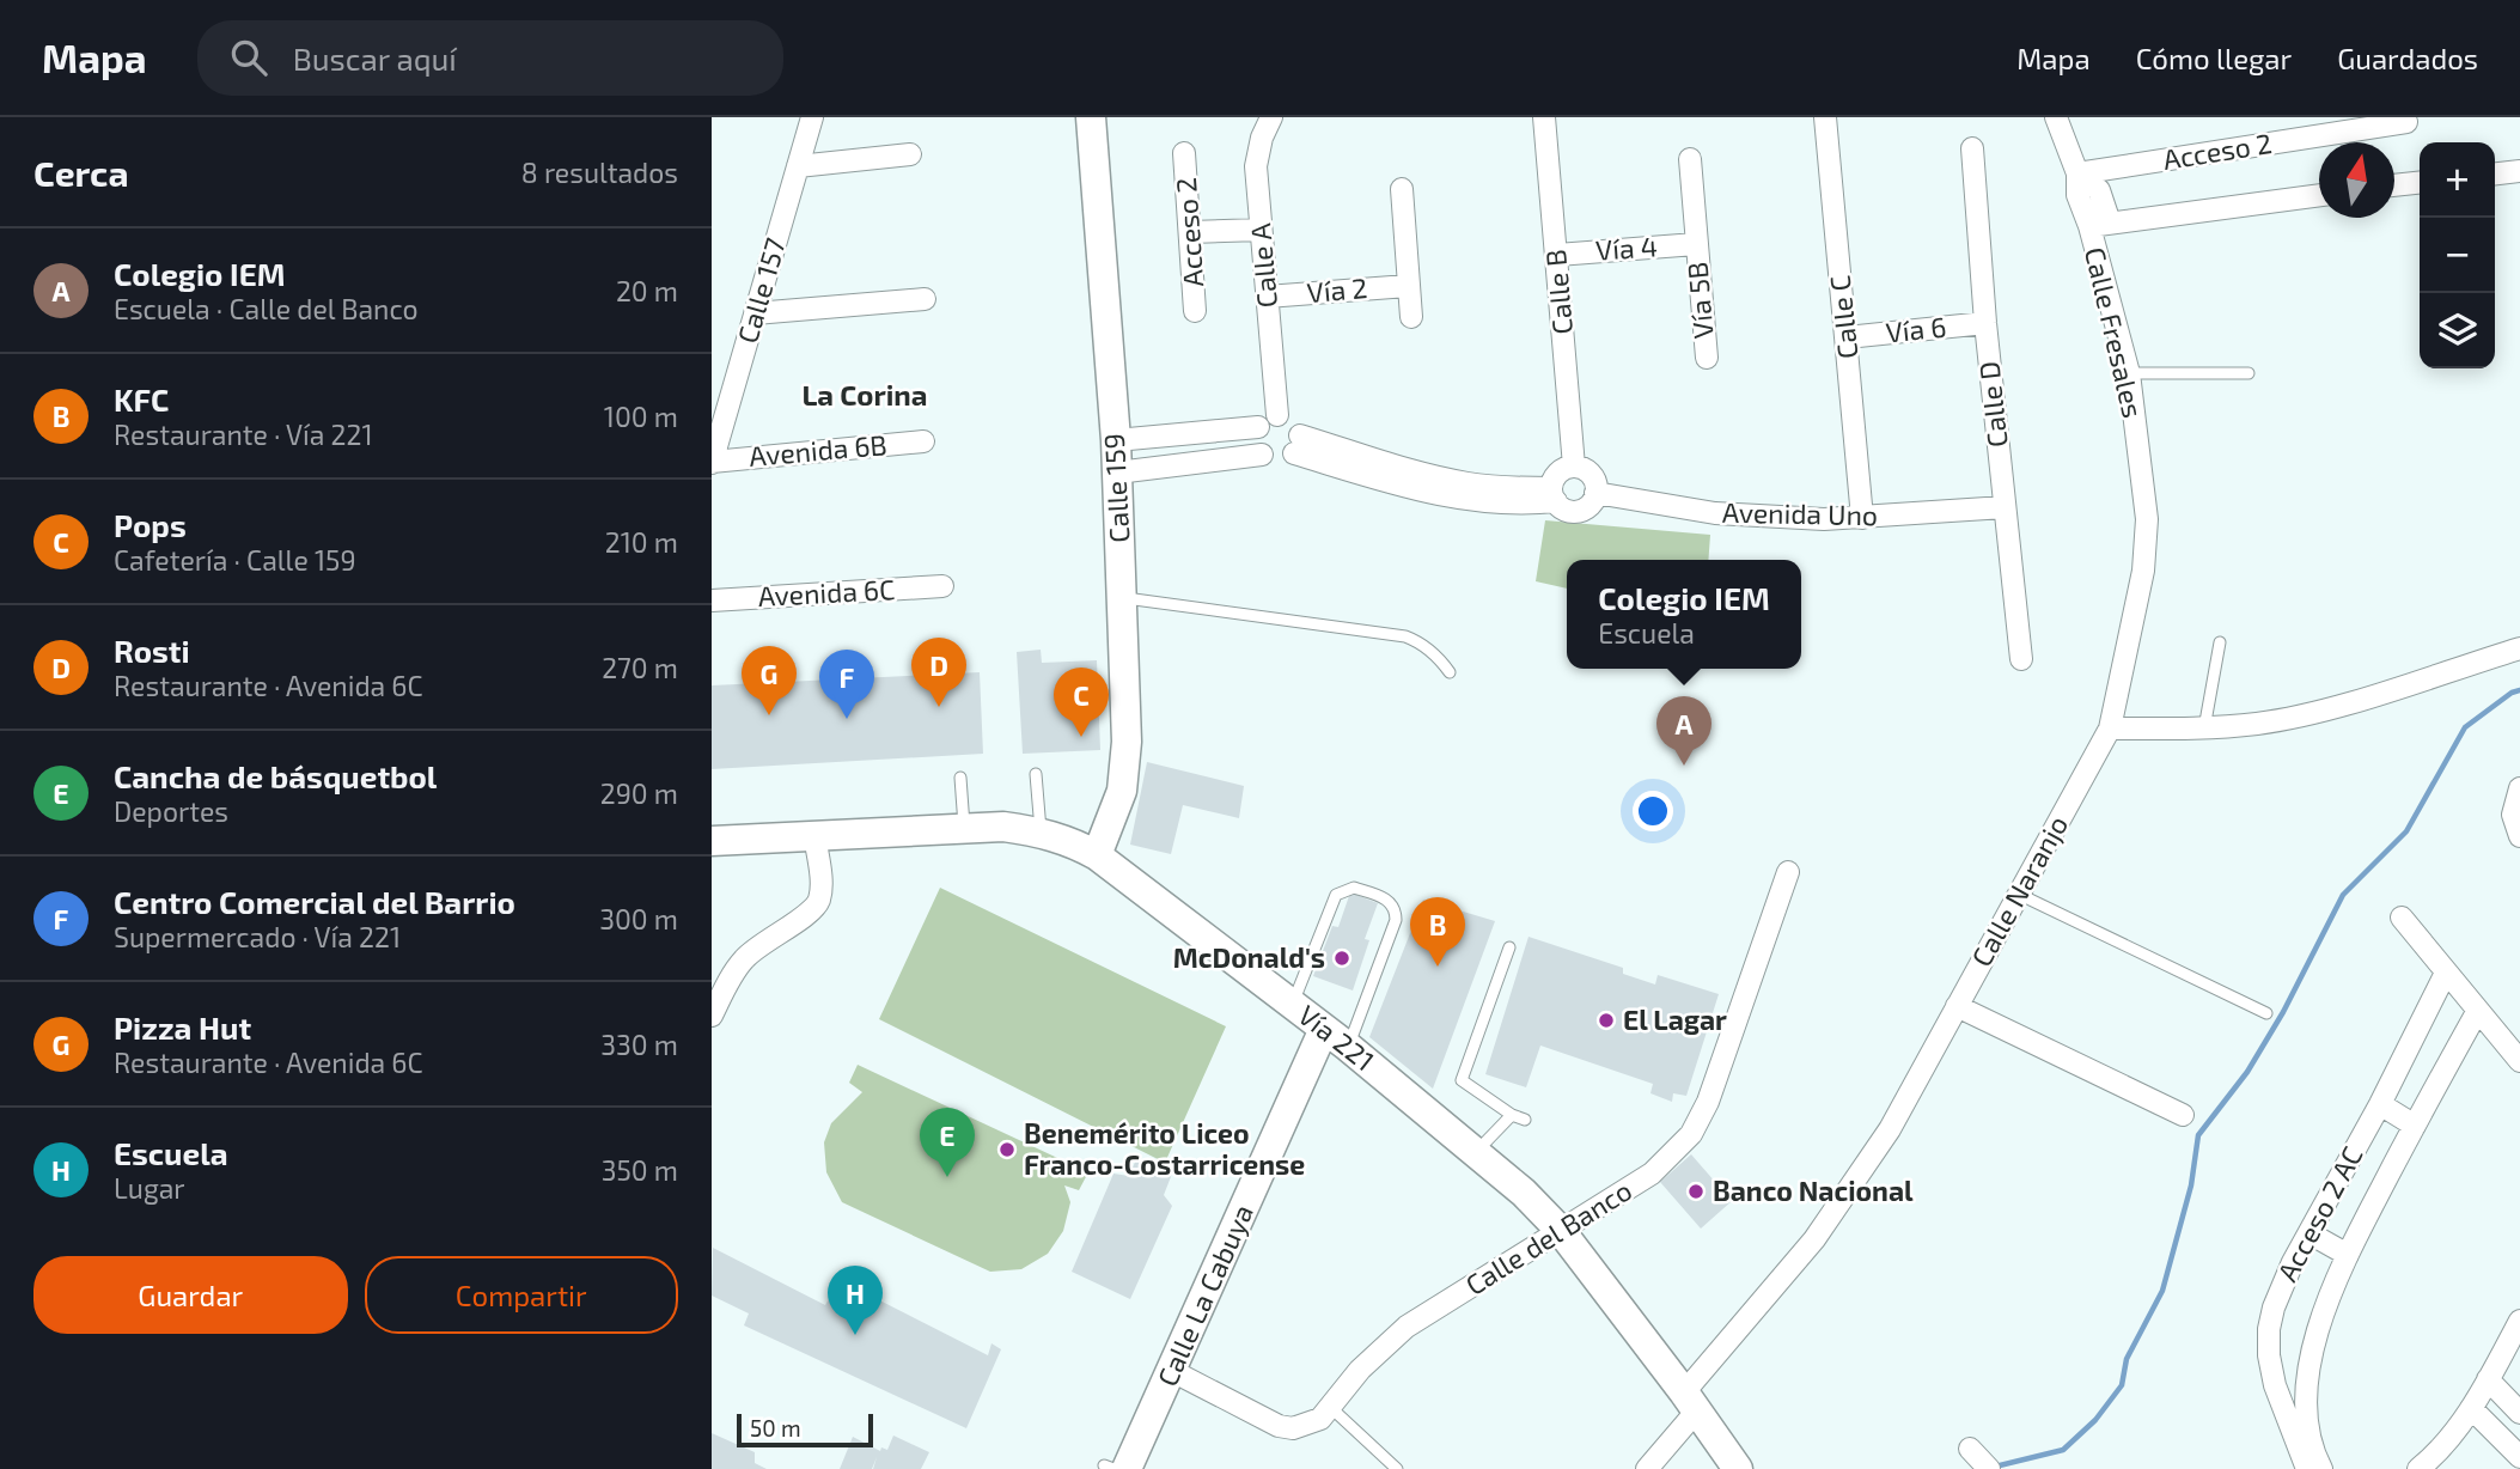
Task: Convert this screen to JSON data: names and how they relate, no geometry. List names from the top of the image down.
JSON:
{
  "streets": {
    "main road": ["Calle 159", "Vía 221", "Calle La Cabuya"],
    "street": [
      "Acceso 2",
      "Vía 4",
      "Calle A",
      "Calle 157",
      "Vía 2",
      "Calle B",
      "Vía 5B",
      "Calle C",
      "Vía 6",
      "Calle Fresales",
      "Calle D",
      "Avenida 6B",
      "Avenida Uno",
      "Avenida 6C",
      "Calle Naranjo",
      "Acceso 2 AC",
      "Calle del Banco"
    ]
  },
  "crossings": [
    ["Vía 4", "Calle B"],
    ["Vía 4", "Vía 5B"],
    ["Calle A", "Vía 2"],
    ["Calle 157", "Avenida 6B"],
    ["Calle B", "Avenida Uno"],
    ["Calle C", "Vía 6"],
    ["Calle C", "Avenida Uno"],
    ["Vía 6", "Calle D"],
    ["Calle Fresales", "Calle Naranjo"],
    ["Calle D", "Avenida Uno"],
    ["Calle 159", "Vía 221"],
    ["Calle Naranjo", "Vía 221"],
    ["Vía 221", "Calle del Banco"],
    ["Vía 221", "Calle La Cabuya"],
    ["Calle del Banco", "Calle La Cabuya"]
  ],
  "districts": ["La Corina"],
  "places": [
    "McDonald's",
    "El Lagar",
    "Benemérito Liceo Franco-Costarricense",
    "Banco Nacional"
  ],
  "scale_bar": "50 m",
  "north": "top",
  "page": {
    "header": "Mapa",
    "search": "Buscar aquí",
    "nav": ["Mapa", "Cómo llegar", "Guardados"],
    "heading": ["Cerca", "8 resultados"],
    "map_buttons": ["+", "−"],
    "list": [
      {
        "mark": "A",
        "name": "Colegio IEM",
        "note": "Escuela · Calle del Banco",
        "value": "20 m"
      },
      {
        "mark": "B",
        "name": "KFC",
        "note": "Restaurante · Vía 221",
        "value": "100 m"
      },
      {
        "mark": "C",
        "name": "Pops",
        "note": "Cafetería · Calle 159",
        "value": "210 m"
      },
      {
        "mark": "D",
        "name": "Rosti",
        "note": "Restaurante · Avenida 6C",
        "value": "270 m"
      },
      {
        "mark": "E",
        "name": "Cancha de básquetbol",
        "note": "Deportes",
        "value": "290 m"
      },
      {
        "mark": "F",
        "name": "Centro Comercial del Barrio",
        "note": "Supermercado · Vía 221",
        "value": "300 m"
      },
      {
        "mark": "G",
        "name": "Pizza Hut",
        "note": "Restaurante · Avenida 6C",
        "value": "330 m"
      },
      {
        "mark": "H",
        "name": "Escuela",
        "note": "Lugar",
        "value": "350 m"
      }
    ],
    "popup": ["Colegio IEM", "Escuela"],
    "pins": [
      "D",
      "G",
      "F",
      "C",
      "A",
      "B",
      "E",
      "H"
    ],
    "buttons": ["Guardar", "Compartir"],
    "scale": "50 m"
  }
}
